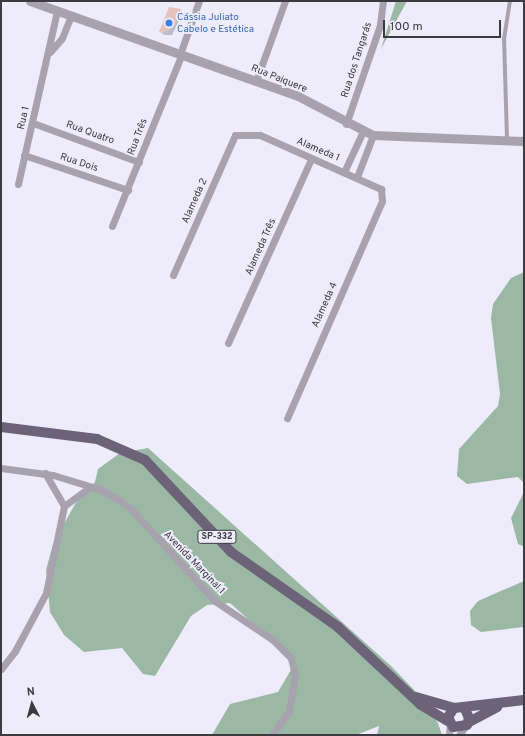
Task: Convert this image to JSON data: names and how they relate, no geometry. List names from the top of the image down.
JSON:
{
  "streets": {
    "main road": ["SP-332"],
    "street": [
      "Rua dos Tangarás",
      "Rua Paiquere",
      "Rua 1",
      "Rua Quatro",
      "Rua Três",
      "Alameda 1",
      "Rua Dois",
      "Alameda 2",
      "Alameda Três",
      "Alameda 4",
      "Avenida Marginal 1"
    ]
  },
  "crossings": [
    ["Rua dos Tangarás", "Rua Paiquere"],
    ["Rua Paiquere", "Rua 1"],
    ["Rua Paiquere", "Rua Três"],
    ["Rua 1", "Rua Quatro"],
    ["Rua 1", "Rua Dois"],
    ["Rua Quatro", "Rua Três"],
    ["Rua Três", "Rua Dois"],
    ["Alameda 1", "Alameda 2"],
    ["Alameda 1", "Alameda Três"],
    ["Alameda 1", "Alameda 4"]
  ],
  "places": ["Cássia Juliato Cabelo e Estética"],
  "scale_bar": "100 m",
  "north": "top"
}
